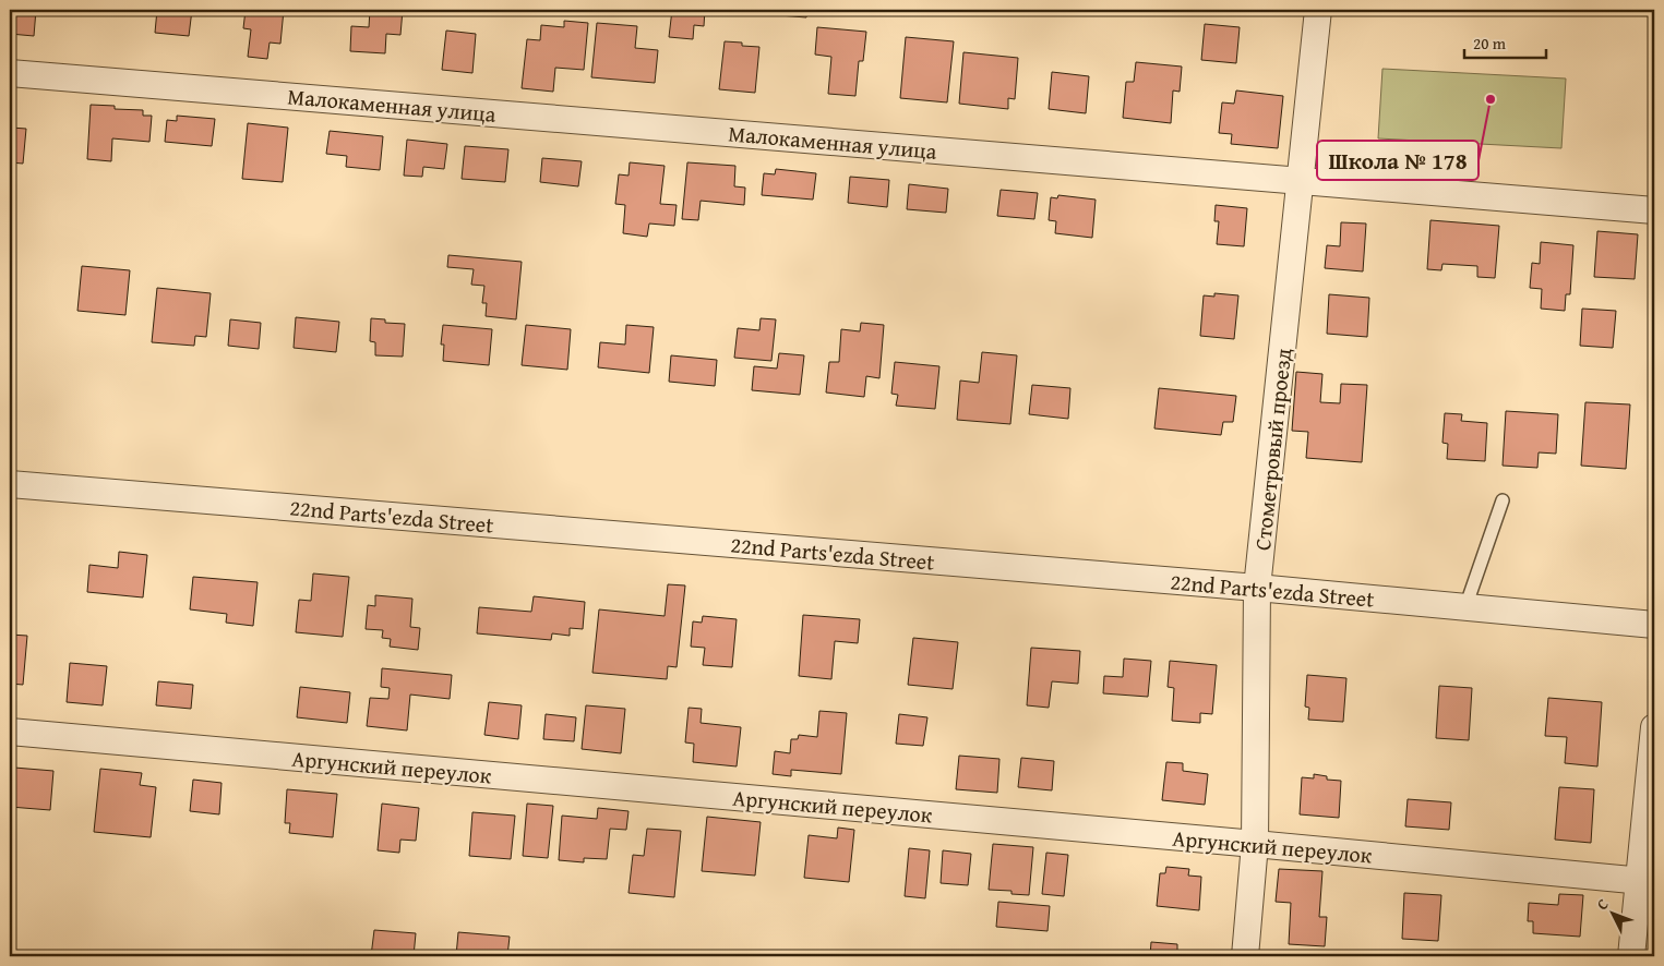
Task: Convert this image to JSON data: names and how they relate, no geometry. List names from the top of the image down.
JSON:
{
  "streets": {
    "street": [
      "Малокаменная улица",
      "Стометровый проезд",
      "22nd Parts'ezda Street",
      "Аргунский переулок"
    ]
  },
  "crossings": [
    ["Малокаменная улица", "Стометровый проезд"],
    ["Стометровый проезд", "22nd Parts'ezda Street"],
    ["Стометровый проезд", "Аргунский переулок"]
  ],
  "places": ["Школа № 178"],
  "scale_bar": "20 m",
  "north": "top left"
}
